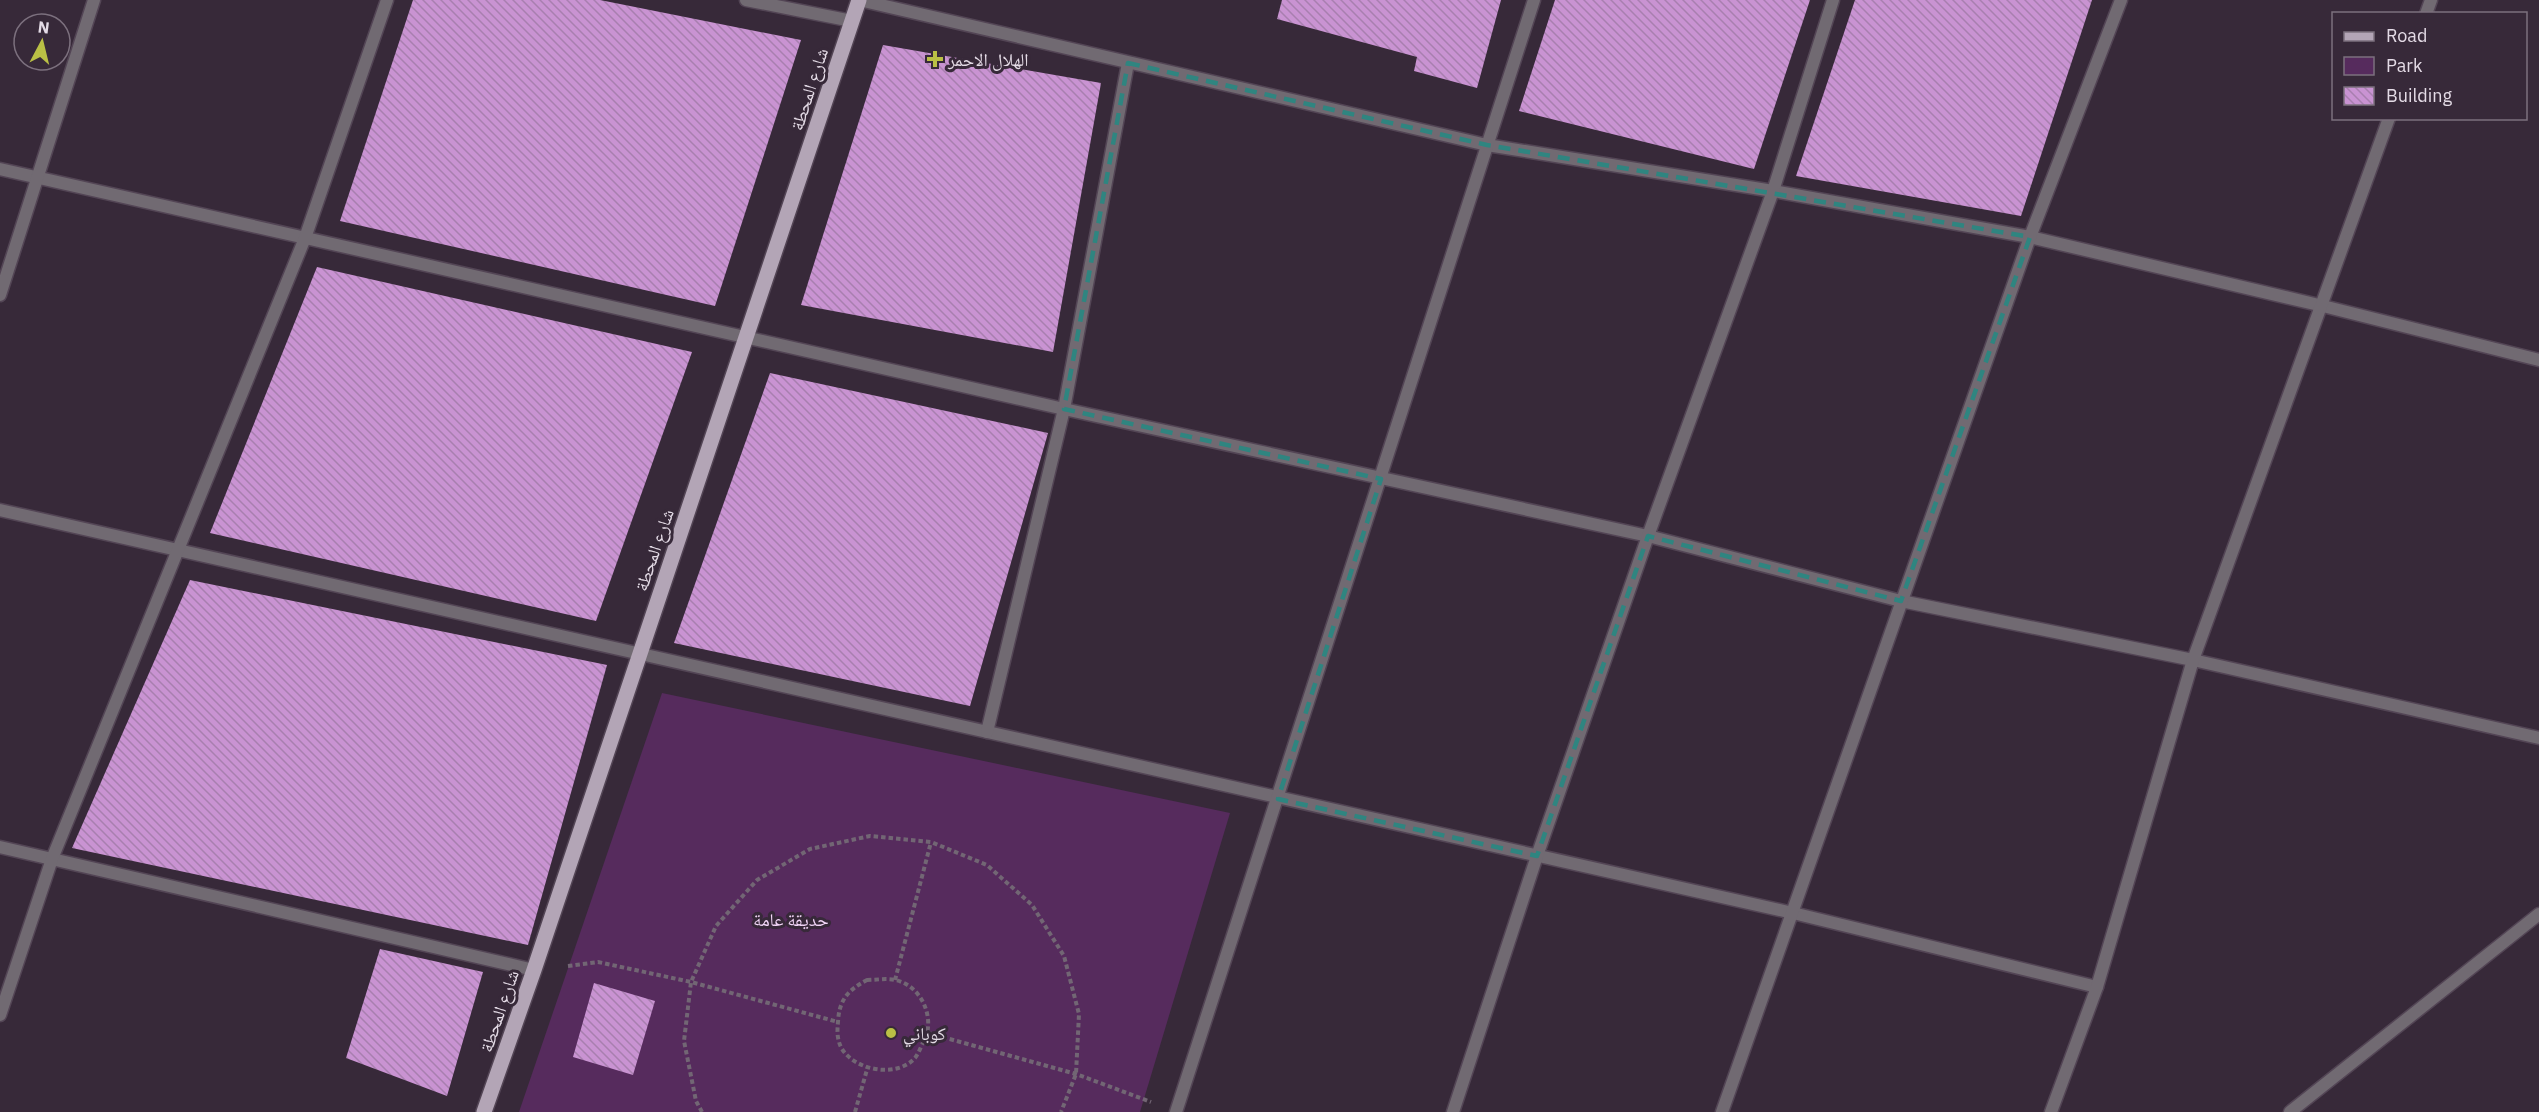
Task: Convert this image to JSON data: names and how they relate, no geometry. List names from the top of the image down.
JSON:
{
  "streets": {
    "main road": ["شارع المحطة"]
  },
  "parks": ["حديقة عامة"],
  "places": {
    "health": ["الهلال الاحمر"],
    "other": ["كوباني"]
  },
  "legend": ["Road", "Park", "Building"],
  "north": "top"
}
